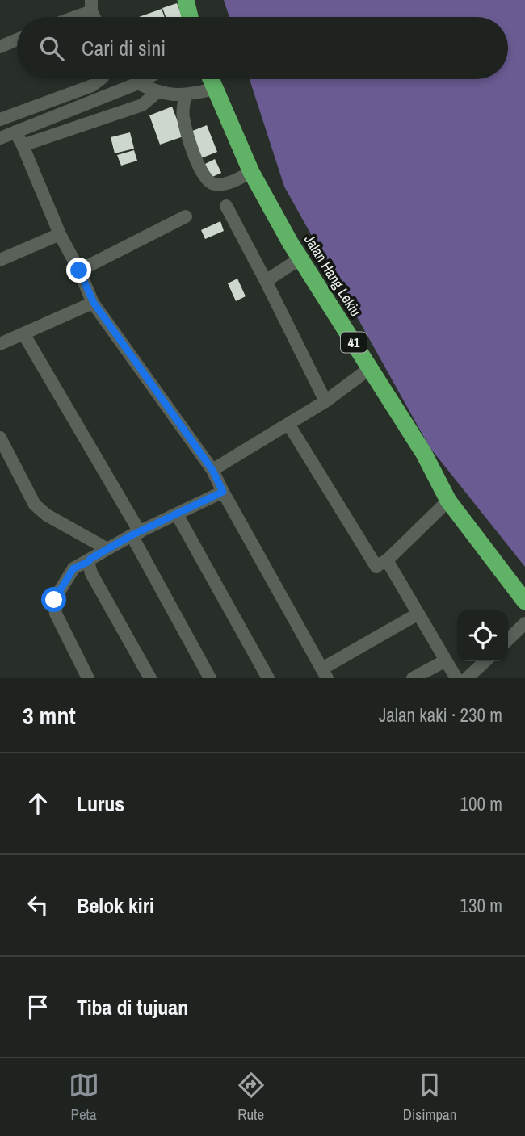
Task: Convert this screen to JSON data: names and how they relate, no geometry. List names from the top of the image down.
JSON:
{
  "streets": {
    "highway": ["Jalan Hang Lekiu", "41"]
  },
  "page": {
    "search": "Cari di sini",
    "heading": ["3 mnt", "Jalan kaki · 230 m"],
    "list": [
      ["Lurus", "100 m"],
      ["Belok kiri", "130 m"],
      "Tiba di tujuan"
    ],
    "nav": ["Peta", "Rute", "Disimpan"]
  }
}
